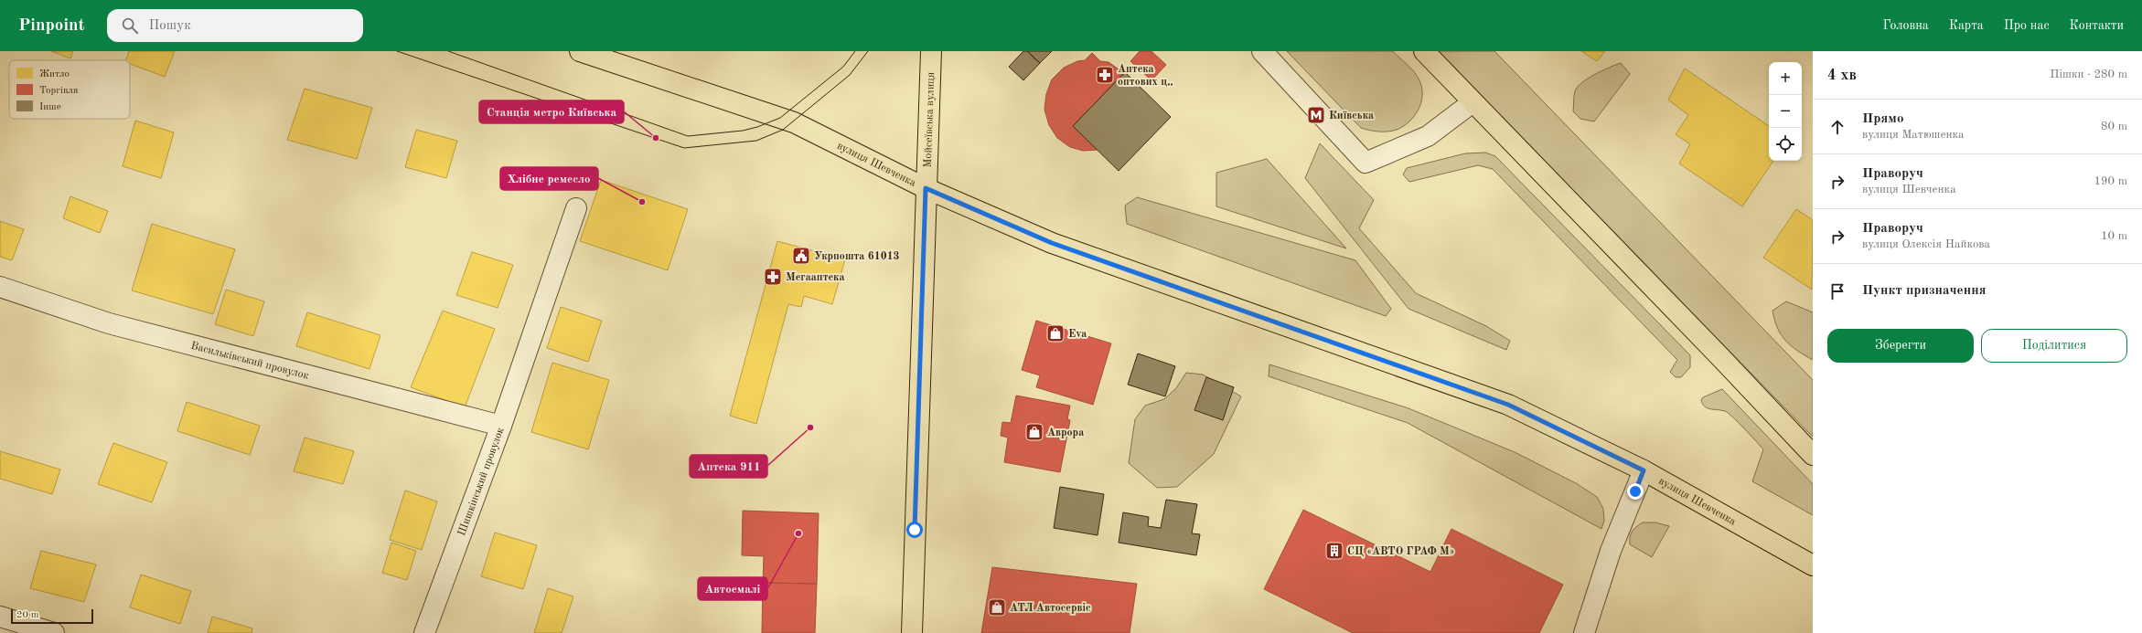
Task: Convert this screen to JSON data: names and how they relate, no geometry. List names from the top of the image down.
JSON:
{
  "streets": {
    "main road": ["Мойсеївська вулиця", "вулиця Шевченка"],
    "street": ["Васильківський провулок", "Шишкінський провулок"]
  },
  "crossings": [
    ["Мойсеївська вулиця", "вулиця Шевченка"],
    ["Васильківський провулок", "Шишкінський провулок"]
  ],
  "places": {
    "pharmacy": ["Аптека оптових ц‥", "Мегааптека"],
    "metro station": ["Київська"],
    "other": [
      "Станція метро Київська",
      "Хлібне ремесло",
      "Аптека 911",
      "Автоемалі"
    ],
    "public building": ["Укрпошта 61013"],
    "shop": ["Eva", "Аврора", "АТЛ Автосервіс"],
    "building": ["СЦ «АВТО ГРАФ М»"]
  },
  "legend": ["Житло", "Торгівля", "Інше"],
  "scale_bar": "20 m",
  "page": {
    "header": "Pinpoint",
    "search": "Пошук",
    "nav": [
      "Головна",
      "Карта",
      "Про нас",
      "Контакти"
    ],
    "heading": ["4 хв", "Пішки · 280 m"],
    "map_buttons": ["+", "−"],
    "list": [
      ["Прямо", "вулиця Матюшенка", "80 m"],
      ["Праворуч", "вулиця Шевченка", "190 m"],
      ["Праворуч", "вулиця Олексія Найкова", "10 m"],
      "Пункт призначення"
    ],
    "buttons": ["Зберегти", "Поділитися"],
    "scale": "20 m"
  }
}
